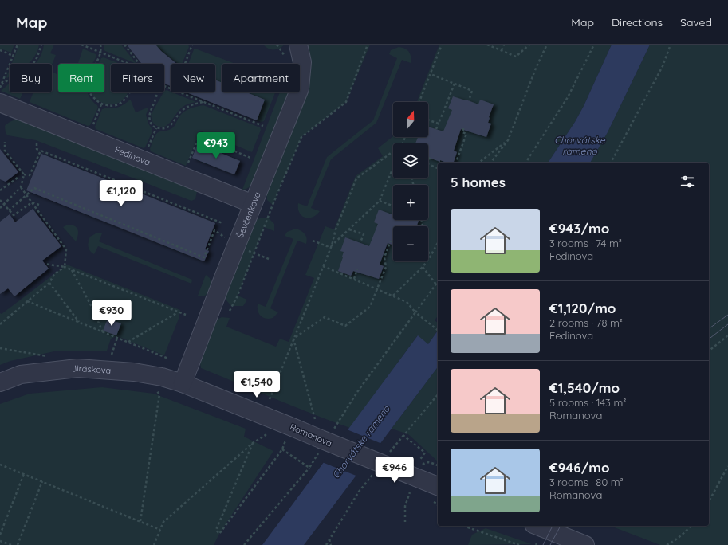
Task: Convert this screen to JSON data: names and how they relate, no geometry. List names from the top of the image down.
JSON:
{
  "streets": {
    "street": [
      "Fedinova",
      "Ševčenkova",
      "Jiráskova",
      "Romanova"
    ]
  },
  "crossings": [
    ["Fedinova", "Ševčenkova"],
    ["Ševčenkova", "Jiráskova"],
    ["Ševčenkova", "Romanova"],
    ["Jiráskova", "Romanova"]
  ],
  "water": ["Chorvátske rameno"],
  "north": "top",
  "page": {
    "header": "Map",
    "nav": ["Map", "Directions", "Saved"],
    "chip": [
      "Buy",
      "Rent",
      "Filters",
      "New",
      "Apartment"
    ],
    "map_buttons": ["+", "−"],
    "price": [
      "€943",
      "€1,120",
      "€930",
      "€1,540",
      "€946"
    ],
    "heading": "5 homes",
    "list": [
      {
        "name": "€943/mo",
        "note": "3 rooms · 74 m² · Fedinova"
      },
      {
        "name": "€1,120/mo",
        "note": "2 rooms · 78 m² · Fedinova"
      },
      {
        "name": "€1,540/mo",
        "note": "5 rooms · 143 m² · Romanova"
      },
      {
        "name": "€946/mo",
        "note": "3 rooms · 80 m² · Romanova"
      }
    ]
  }
}
